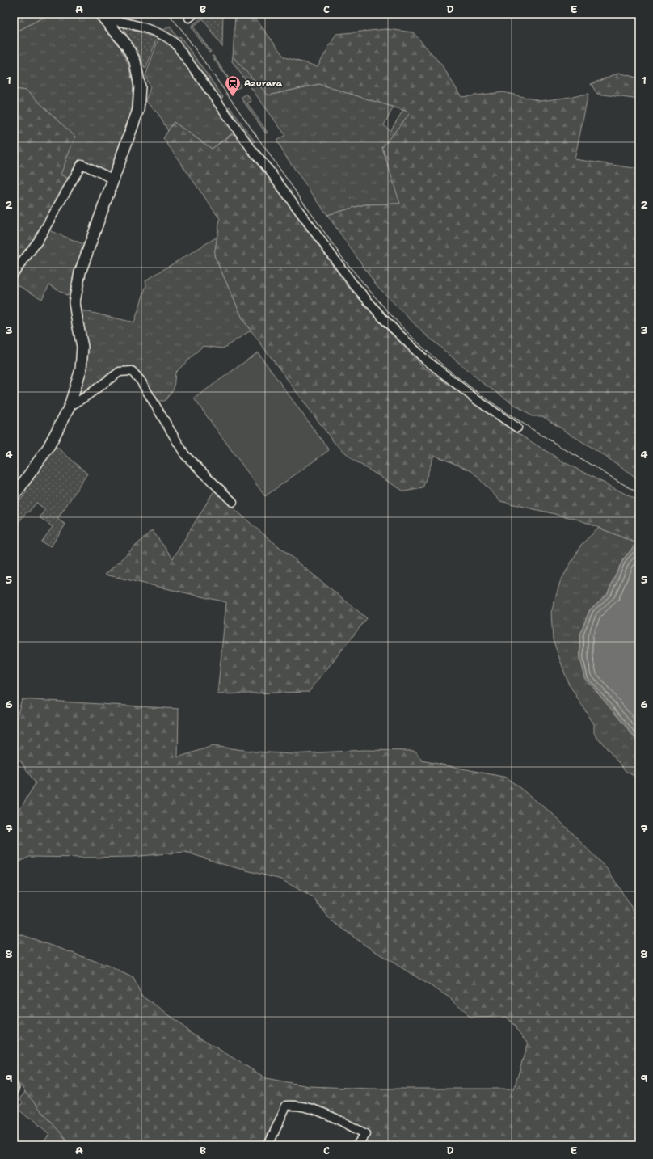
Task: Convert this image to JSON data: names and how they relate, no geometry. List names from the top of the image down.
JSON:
{
  "places": {
    "station": ["Azurara"]
  },
  "grid": {
    "columns": [
      "A",
      "B",
      "C",
      "D",
      "E"
    ],
    "rows": [
      "1",
      "2",
      "3",
      "4",
      "5",
      "6",
      "7",
      "8",
      "9"
    ]
  }
}
